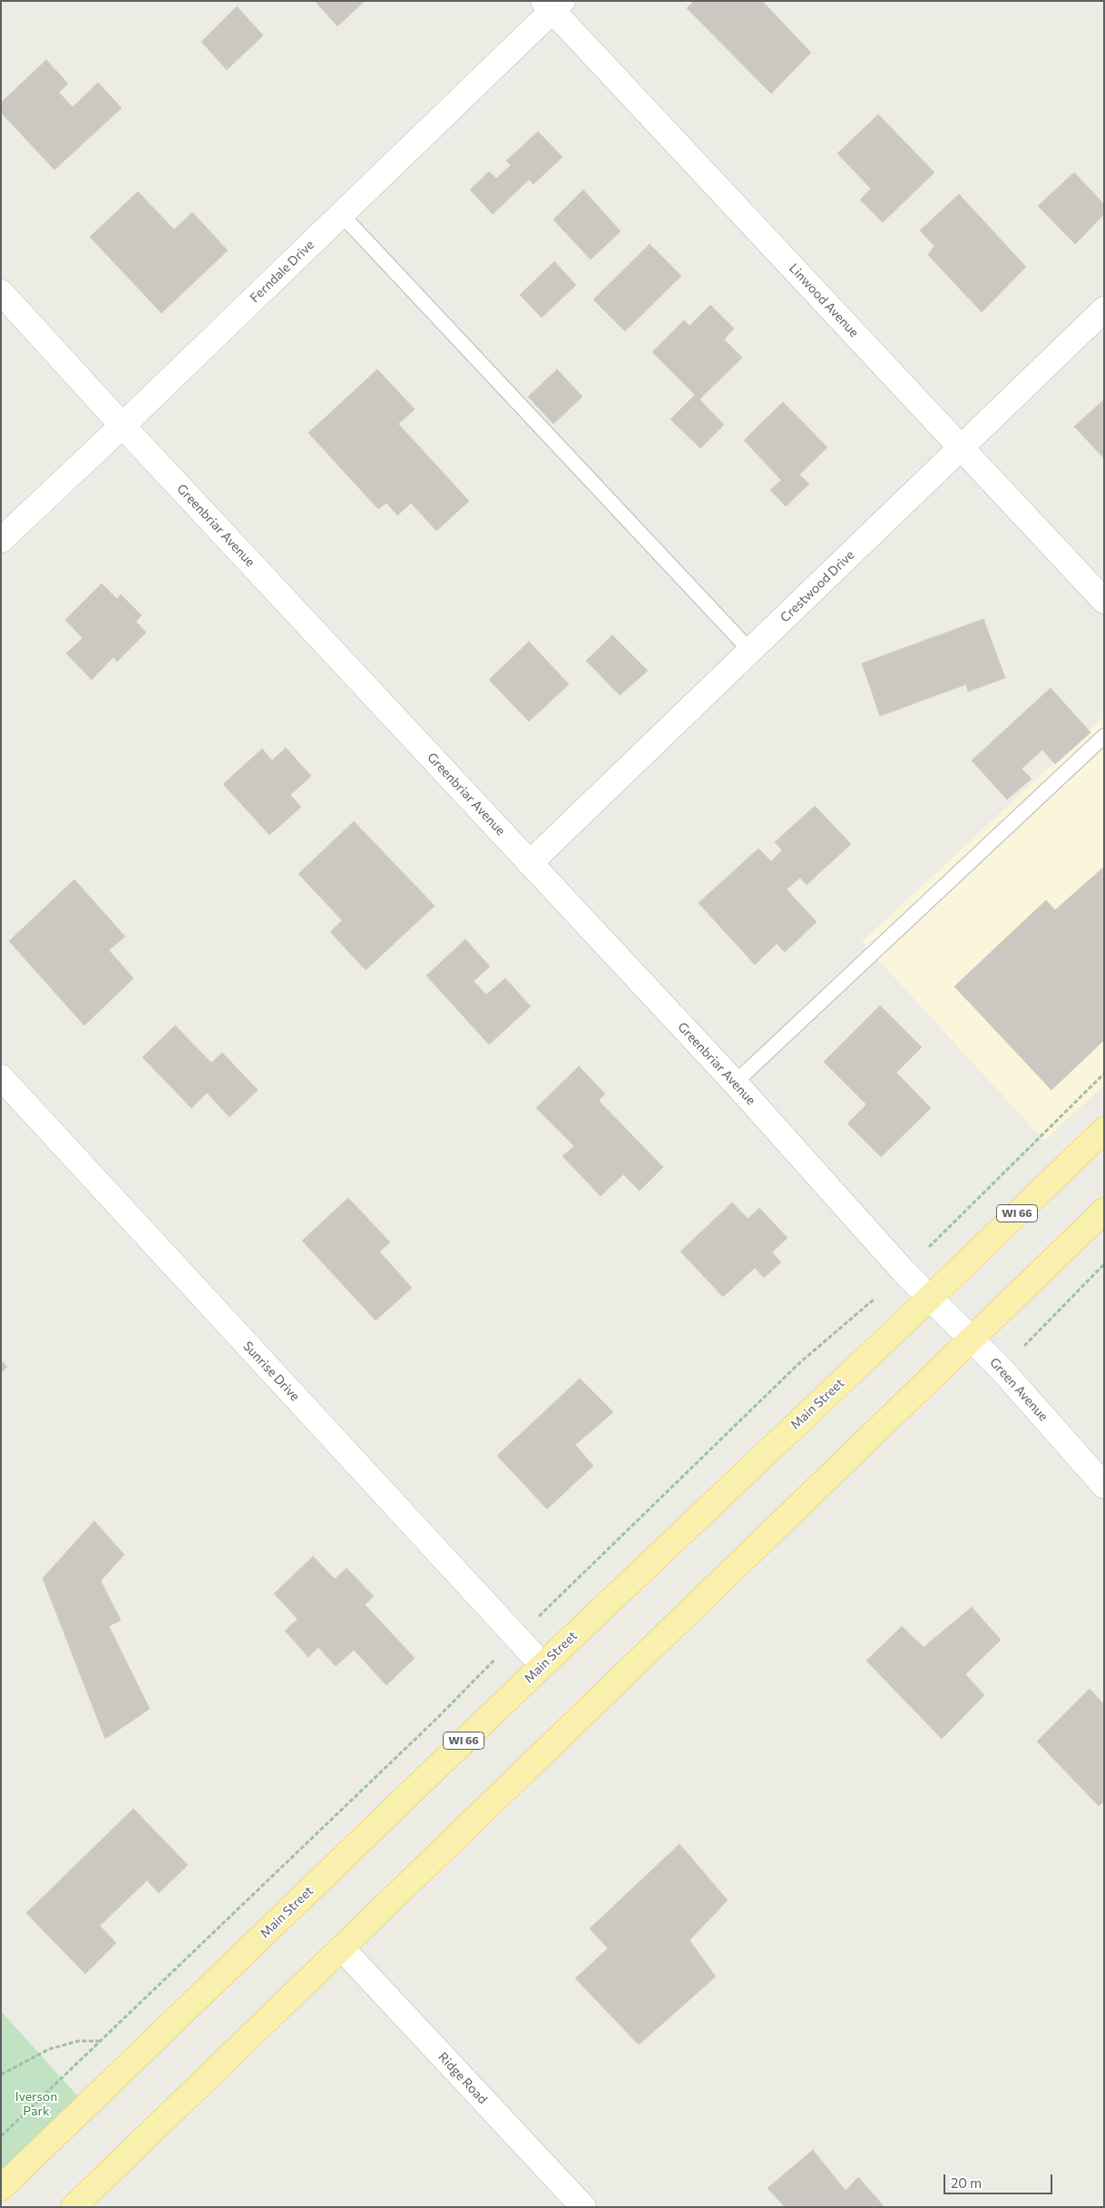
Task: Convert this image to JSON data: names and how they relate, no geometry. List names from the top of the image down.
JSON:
{
  "streets": {
    "main road": ["WI 66", "Main Street"],
    "street": [
      "Ferndale Drive",
      "Linwood Avenue",
      "Greenbriar Avenue",
      "Crestwood Drive",
      "Sunrise Drive",
      "Green Avenue",
      "Ridge Road"
    ]
  },
  "crossings": [
    ["Ferndale Drive", "Linwood Avenue"],
    ["Ferndale Drive", "Greenbriar Avenue"],
    ["Linwood Avenue", "Crestwood Drive"],
    ["Greenbriar Avenue", "Crestwood Drive"],
    ["Greenbriar Avenue", "Green Avenue"],
    ["Greenbriar Avenue", "Main Street"],
    ["Sunrise Drive", "Main Street"],
    ["Green Avenue", "Main Street"]
  ],
  "parks": ["Iverson Park"],
  "scale_bar": "20 m"
}
